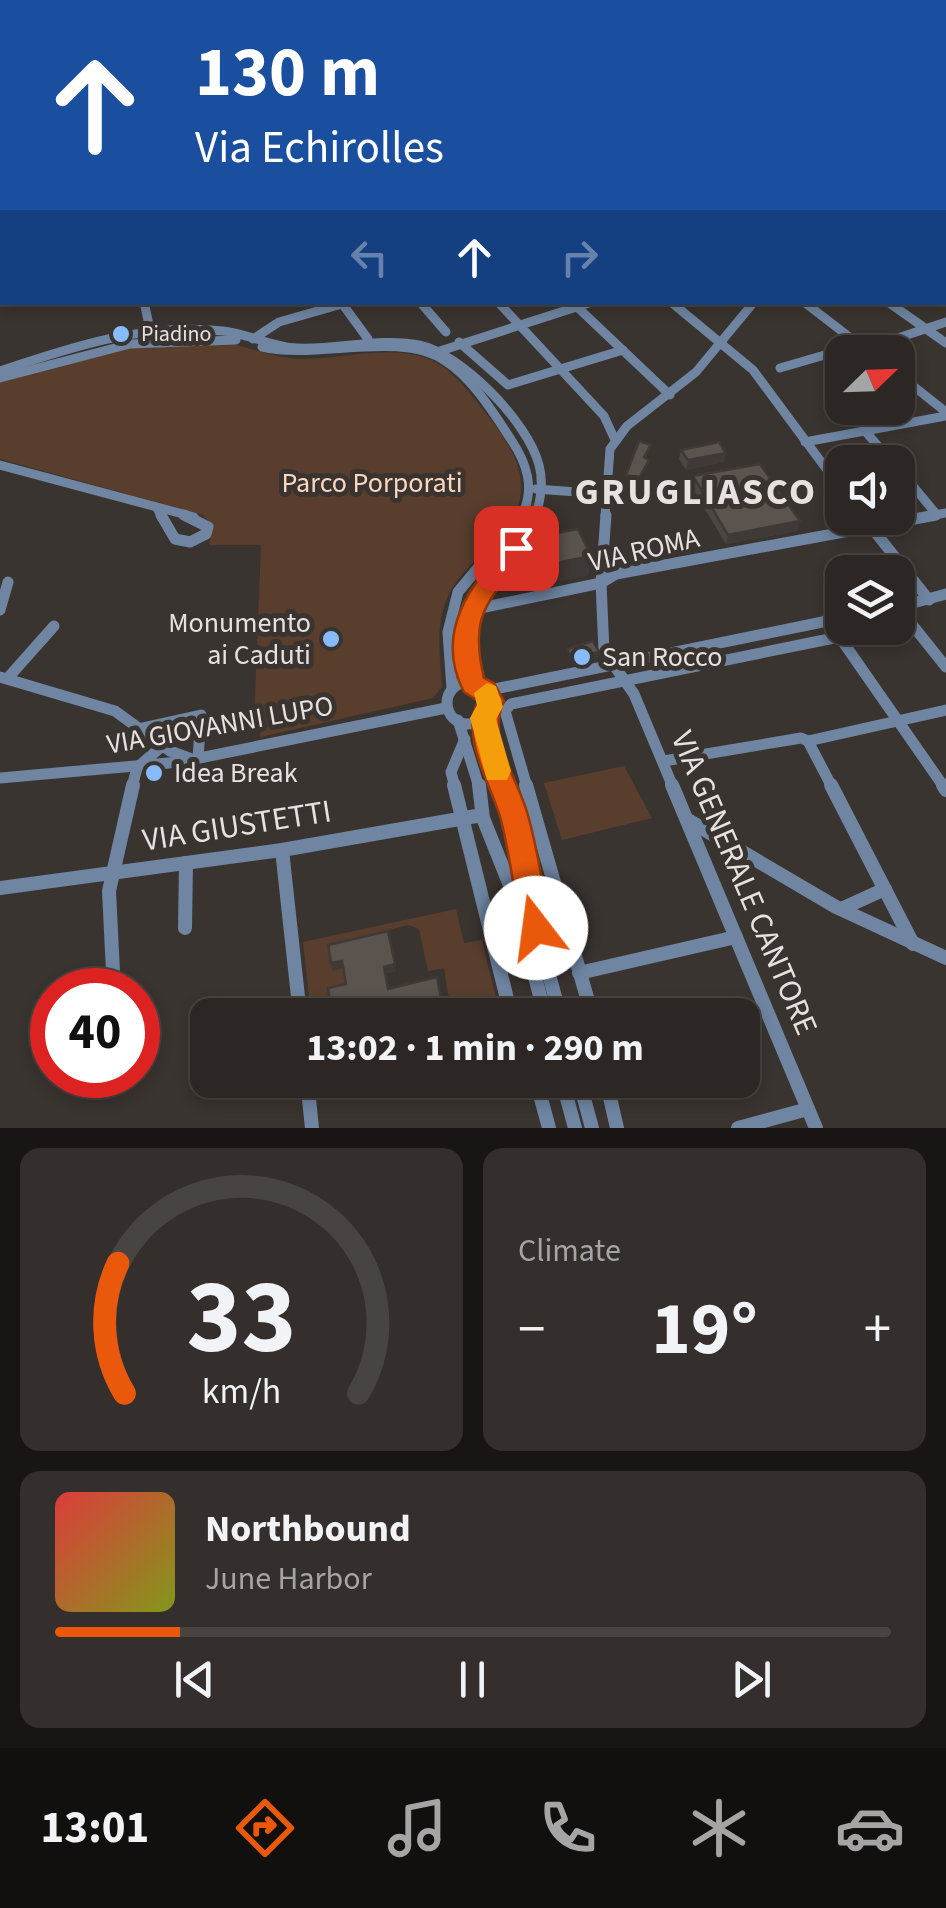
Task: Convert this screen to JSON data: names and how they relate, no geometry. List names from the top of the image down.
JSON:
{
  "streets": {
    "street": [
      "VIA ROMA",
      "VIA GIOVANNI LUPO",
      "VIA GIUSTETTI",
      "VIA GENERALE CANTORE"
    ]
  },
  "districts": ["GRUGLIASCO"],
  "parks": ["Parco Porporati"],
  "places": [
    "Piadino",
    "Monumento ai Caduti",
    "San Rocco",
    "Idea Break"
  ],
  "north": "top right",
  "page": {
    "turn": ["130 m", "Via Echirolles"],
    "limit": "40",
    "trip": "13:02 · 1 min · 290 m",
    "tile": "Climate",
    "heat": ["−", "19°", "+"],
    "song": ["Northbound", "June Harbor"],
    "tabs": "13:01",
    "gauge": ["33", "km/h"]
  }
}
